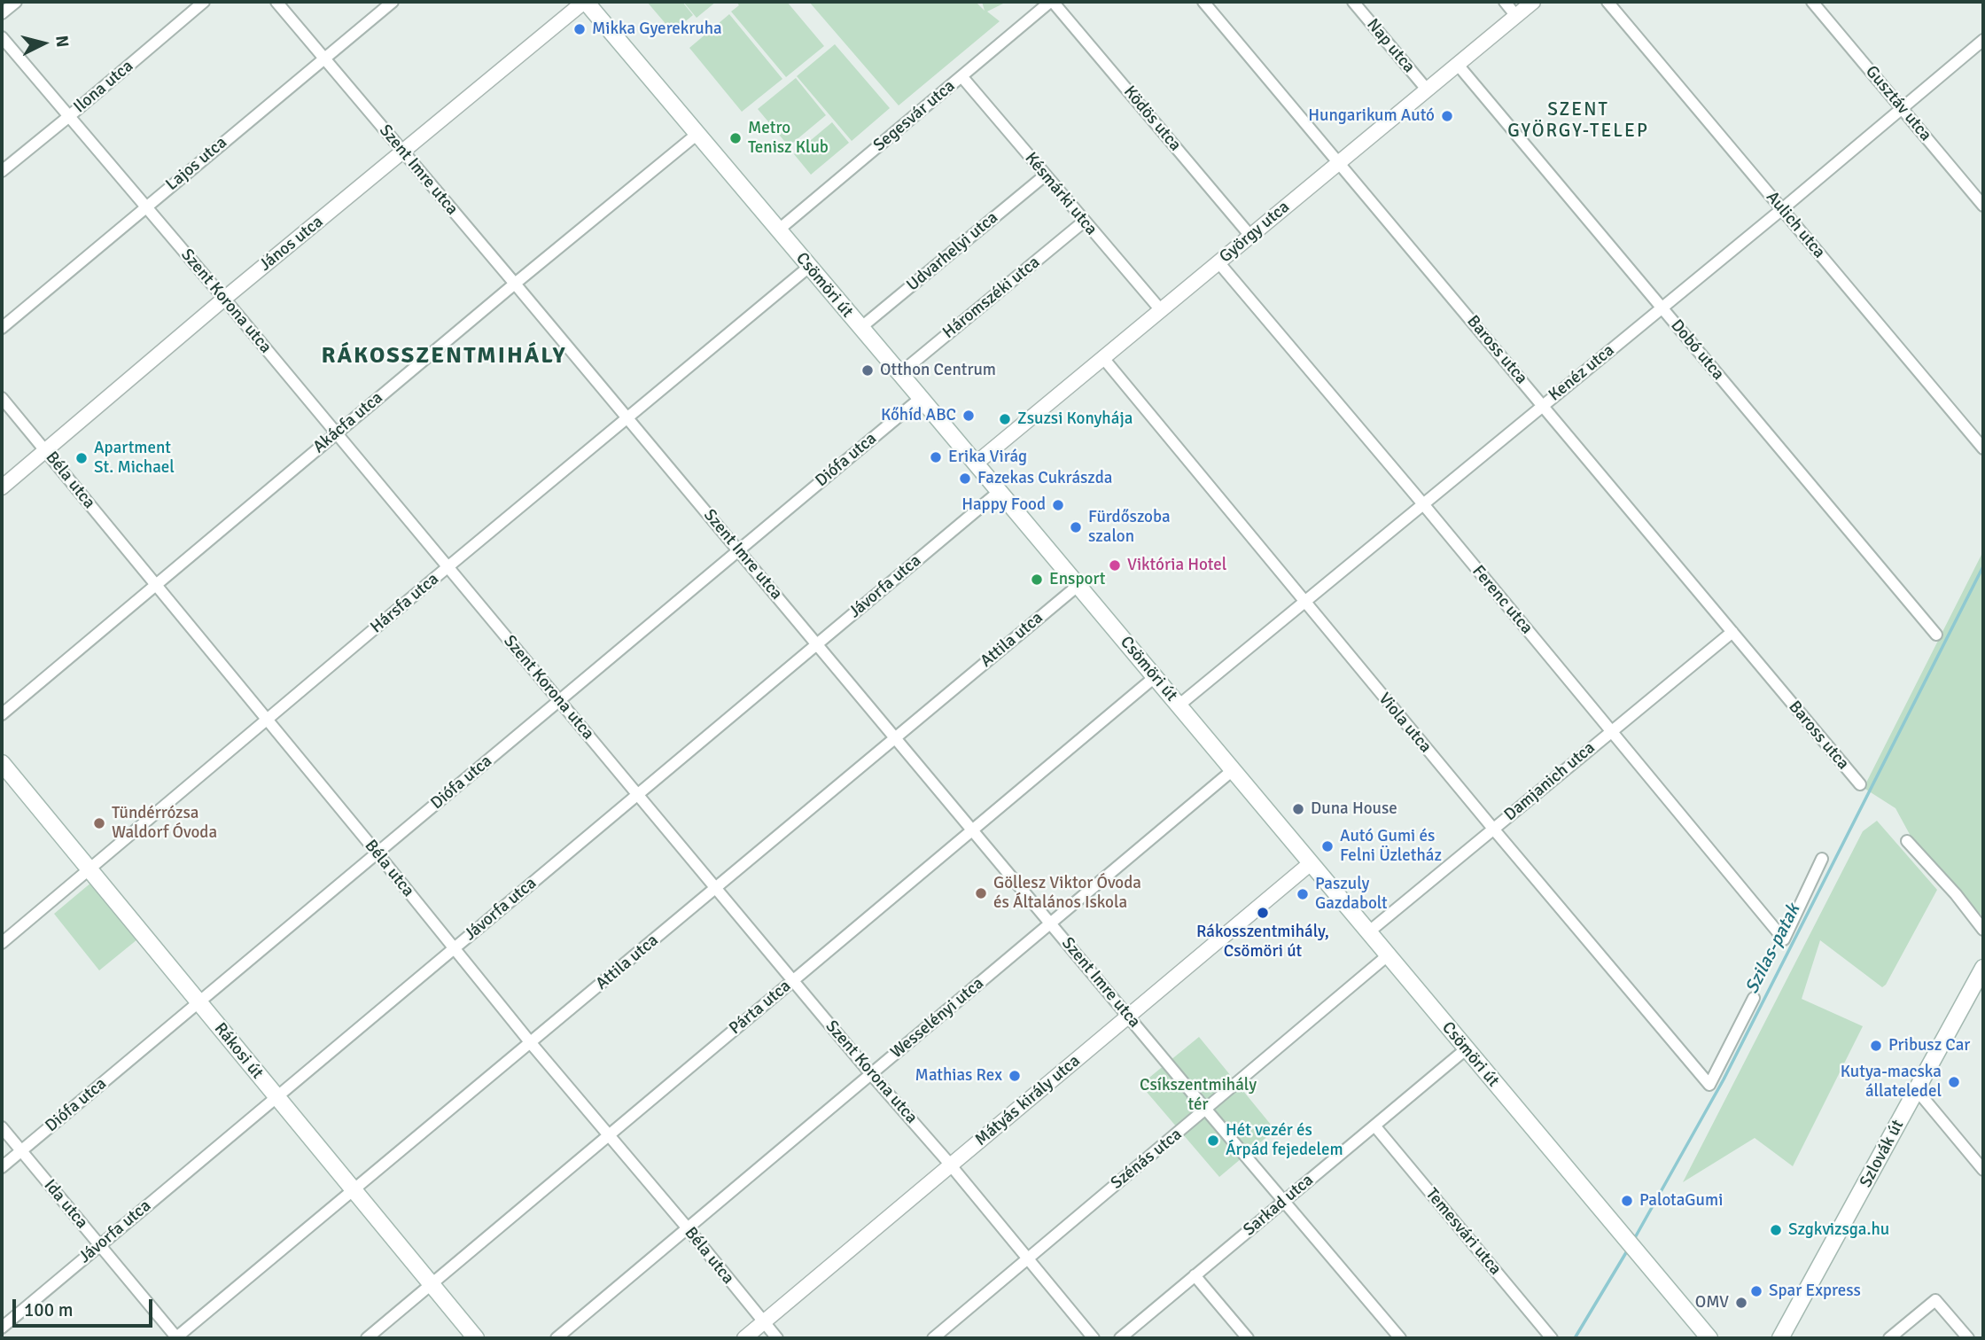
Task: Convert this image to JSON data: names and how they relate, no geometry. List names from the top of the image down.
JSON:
{
  "streets": {
    "main road": ["Csömöri út", "Rákosi út", "Szlovák út"],
    "street": [
      "Nap utca",
      "Ilona utca",
      "Gusztáv utca",
      "Segesvár utca",
      "Ködös utca",
      "Lajos utca",
      "Szent Imre utca",
      "Késmárki utca",
      "Aulich utca",
      "György utca",
      "János utca",
      "Udvarhelyi utca",
      "Háromszéki utca",
      "Szent Korona utca",
      "Baross utca",
      "Dobó utca",
      "Kenéz utca",
      "Akácfa utca",
      "Diófa utca",
      "Béla utca",
      "Jávorfa utca",
      "Ferenc utca",
      "Hársfa utca",
      "Attila utca",
      "Viola utca",
      "Damjanich utca",
      "Párta utca",
      "Wesselényi utca",
      "Mátyás király utca",
      "Szénás utca",
      "Ida utca",
      "Sarkad utca",
      "Temesvári utca"
    ]
  },
  "crossings": [
    ["Nap utca", "György utca"],
    ["Ilona utca", "Szent Korona utca"],
    ["Gusztáv utca", "Kenéz utca"],
    ["Segesvár utca", "Ködös utca"],
    ["Segesvár utca", "Késmárki utca"],
    ["Segesvár utca", "Csömöri út"],
    ["Ködös utca", "György utca"],
    ["Lajos utca", "Szent Imre utca"],
    ["Lajos utca", "Szent Korona utca"],
    ["Szent Imre utca", "János utca"],
    ["Szent Imre utca", "Akácfa utca"],
    ["Szent Imre utca", "Diófa utca"],
    ["Szent Imre utca", "Jávorfa utca"],
    ["Szent Imre utca", "Hársfa utca"],
    ["Szent Imre utca", "Attila utca"],
    ["Szent Imre utca", "Párta utca"],
    ["Szent Imre utca", "Wesselényi utca"],
    ["Szent Imre utca", "Mátyás király utca"],
    ["Szent Imre utca", "Szénás utca"],
    ["Késmárki utca", "György utca"],
    ["Késmárki utca", "Udvarhelyi utca"],
    ["Késmárki utca", "Háromszéki utca"],
    ["Aulich utca", "Kenéz utca"],
    ["György utca", "Csömöri út"],
    ["György utca", "Baross utca"],
    ["György utca", "Dobó utca"],
    ["György utca", "Ferenc utca"],
    ["György utca", "Viola utca"],
    ["János utca", "Csömöri út"],
    ["János utca", "Szent Korona utca"],
    ["János utca", "Béla utca"],
    ["Udvarhelyi utca", "Csömöri út"],
    ["Csömöri út", "Háromszéki utca"],
    ["Csömöri út", "Kenéz utca"],
    ["Csömöri út", "Akácfa utca"],
    ["Csömöri út", "Diófa utca"],
    ["Csömöri út", "Jávorfa utca"],
    ["Csömöri út", "Hársfa utca"],
    ["Csömöri út", "Attila utca"],
    ["Csömöri út", "Damjanich utca"],
    ["Csömöri út", "Párta utca"],
    ["Csömöri út", "Wesselényi utca"],
    ["Csömöri út", "Mátyás király utca"],
    ["Csömöri út", "Szénás utca"],
    ["Csömöri út", "Sarkad utca"],
    ["Szent Korona utca", "Akácfa utca"],
    ["Szent Korona utca", "Diófa utca"],
    ["Szent Korona utca", "Jávorfa utca"],
    ["Szent Korona utca", "Hársfa utca"],
    ["Szent Korona utca", "Attila utca"],
    ["Szent Korona utca", "Párta utca"],
    ["Szent Korona utca", "Wesselényi utca"],
    ["Szent Korona utca", "Mátyás király utca"],
    ["Szent Korona utca", "Szénás utca"],
    ["Baross utca", "Kenéz utca"],
    ["Baross utca", "Damjanich utca"],
    ["Dobó utca", "Kenéz utca"],
    ["Kenéz utca", "Ferenc utca"],
    ["Kenéz utca", "Viola utca"],
    ["Akácfa utca", "Béla utca"],
    ["Diófa utca", "Béla utca"],
    ["Diófa utca", "Rákosi út"],
    ["Diófa utca", "Ida utca"],
    ["Béla utca", "Jávorfa utca"],
    ["Béla utca", "Hársfa utca"],
    ["Béla utca", "Attila utca"],
    ["Béla utca", "Párta utca"],
    ["Béla utca", "Wesselényi utca"],
    ["Béla utca", "Mátyás király utca"],
    ["Jávorfa utca", "Rákosi út"],
    ["Jávorfa utca", "Ida utca"],
    ["Ferenc utca", "Damjanich utca"],
    ["Hársfa utca", "Rákosi út"],
    ["Attila utca", "Rákosi út"],
    ["Attila utca", "Ida utca"],
    ["Viola utca", "Damjanich utca"],
    ["Párta utca", "Rákosi út"],
    ["Sarkad utca", "Temesvári utca"]
  ],
  "districts": ["SZENT GYÖRGY-TELEP", "RÁKOSSZENTMIHÁLY"],
  "water": ["Szilas-patak"],
  "parks": ["Csíkszentmihály tér"],
  "places": [
    "Mikka Gyerekruha",
    "Hungarikum Autó",
    "Metro Tenisz Klub",
    "Otthon Centrum",
    "Kőhíd ABC",
    "Zsuzsi Konyhája",
    "Erika Virág",
    "Apartment St. Michael",
    "Fazekas Cukrászda",
    "Happy Food",
    "Fürdőszoba szalon",
    "Viktória Hotel",
    "Ensport",
    "Duna House",
    "Tündérrózsa Waldorf Óvoda",
    "Autó Gumi és Felni Üzletház",
    "Göllesz Viktor Óvoda és Általános Iskola",
    "Paszuly Gazdabolt",
    "Rákosszentmihály, Csömöri út",
    "Pribusz Car",
    "Mathias Rex",
    "Kutya-macska állateledel",
    "Hét vezér és Árpád fejedelem",
    "PalotaGumi",
    "Szgkvizsga.hu",
    "Spar Express",
    "OMV"
  ],
  "scale_bar": "100 m",
  "north": "right"
}
